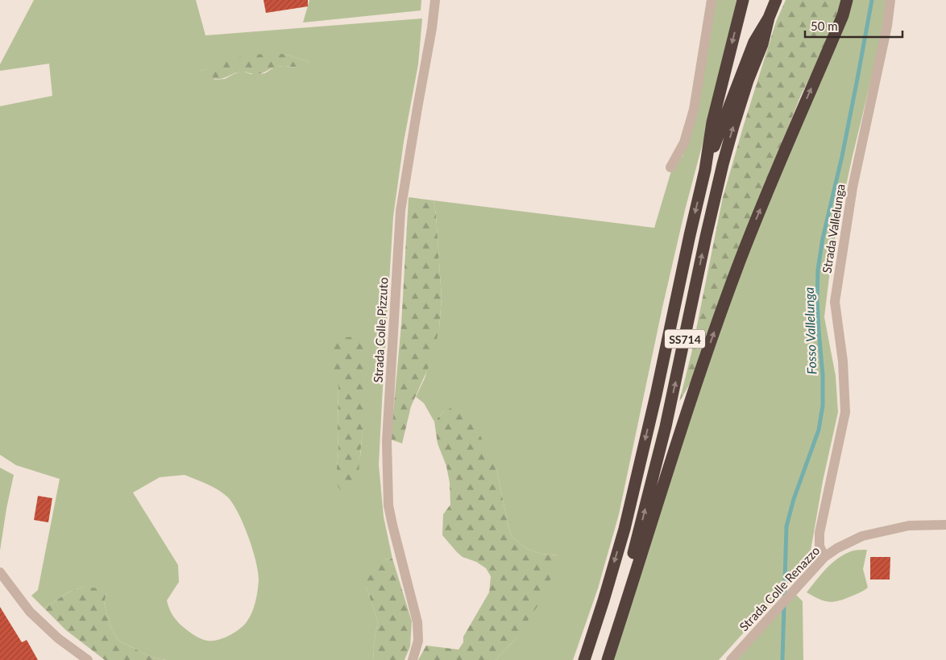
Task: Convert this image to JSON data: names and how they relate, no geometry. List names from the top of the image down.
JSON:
{
  "streets": {
    "highway": ["SS714"],
    "street": ["Strada Vallelunga", "Strada Colle Pizzuto", "Strada Colle Renazzo"]
  },
  "crossings": [
    ["Strada Vallelunga", "Strada Colle Renazzo"]
  ],
  "water": ["Fosso Vallelunga"],
  "scale_bar": "50 m"
}
